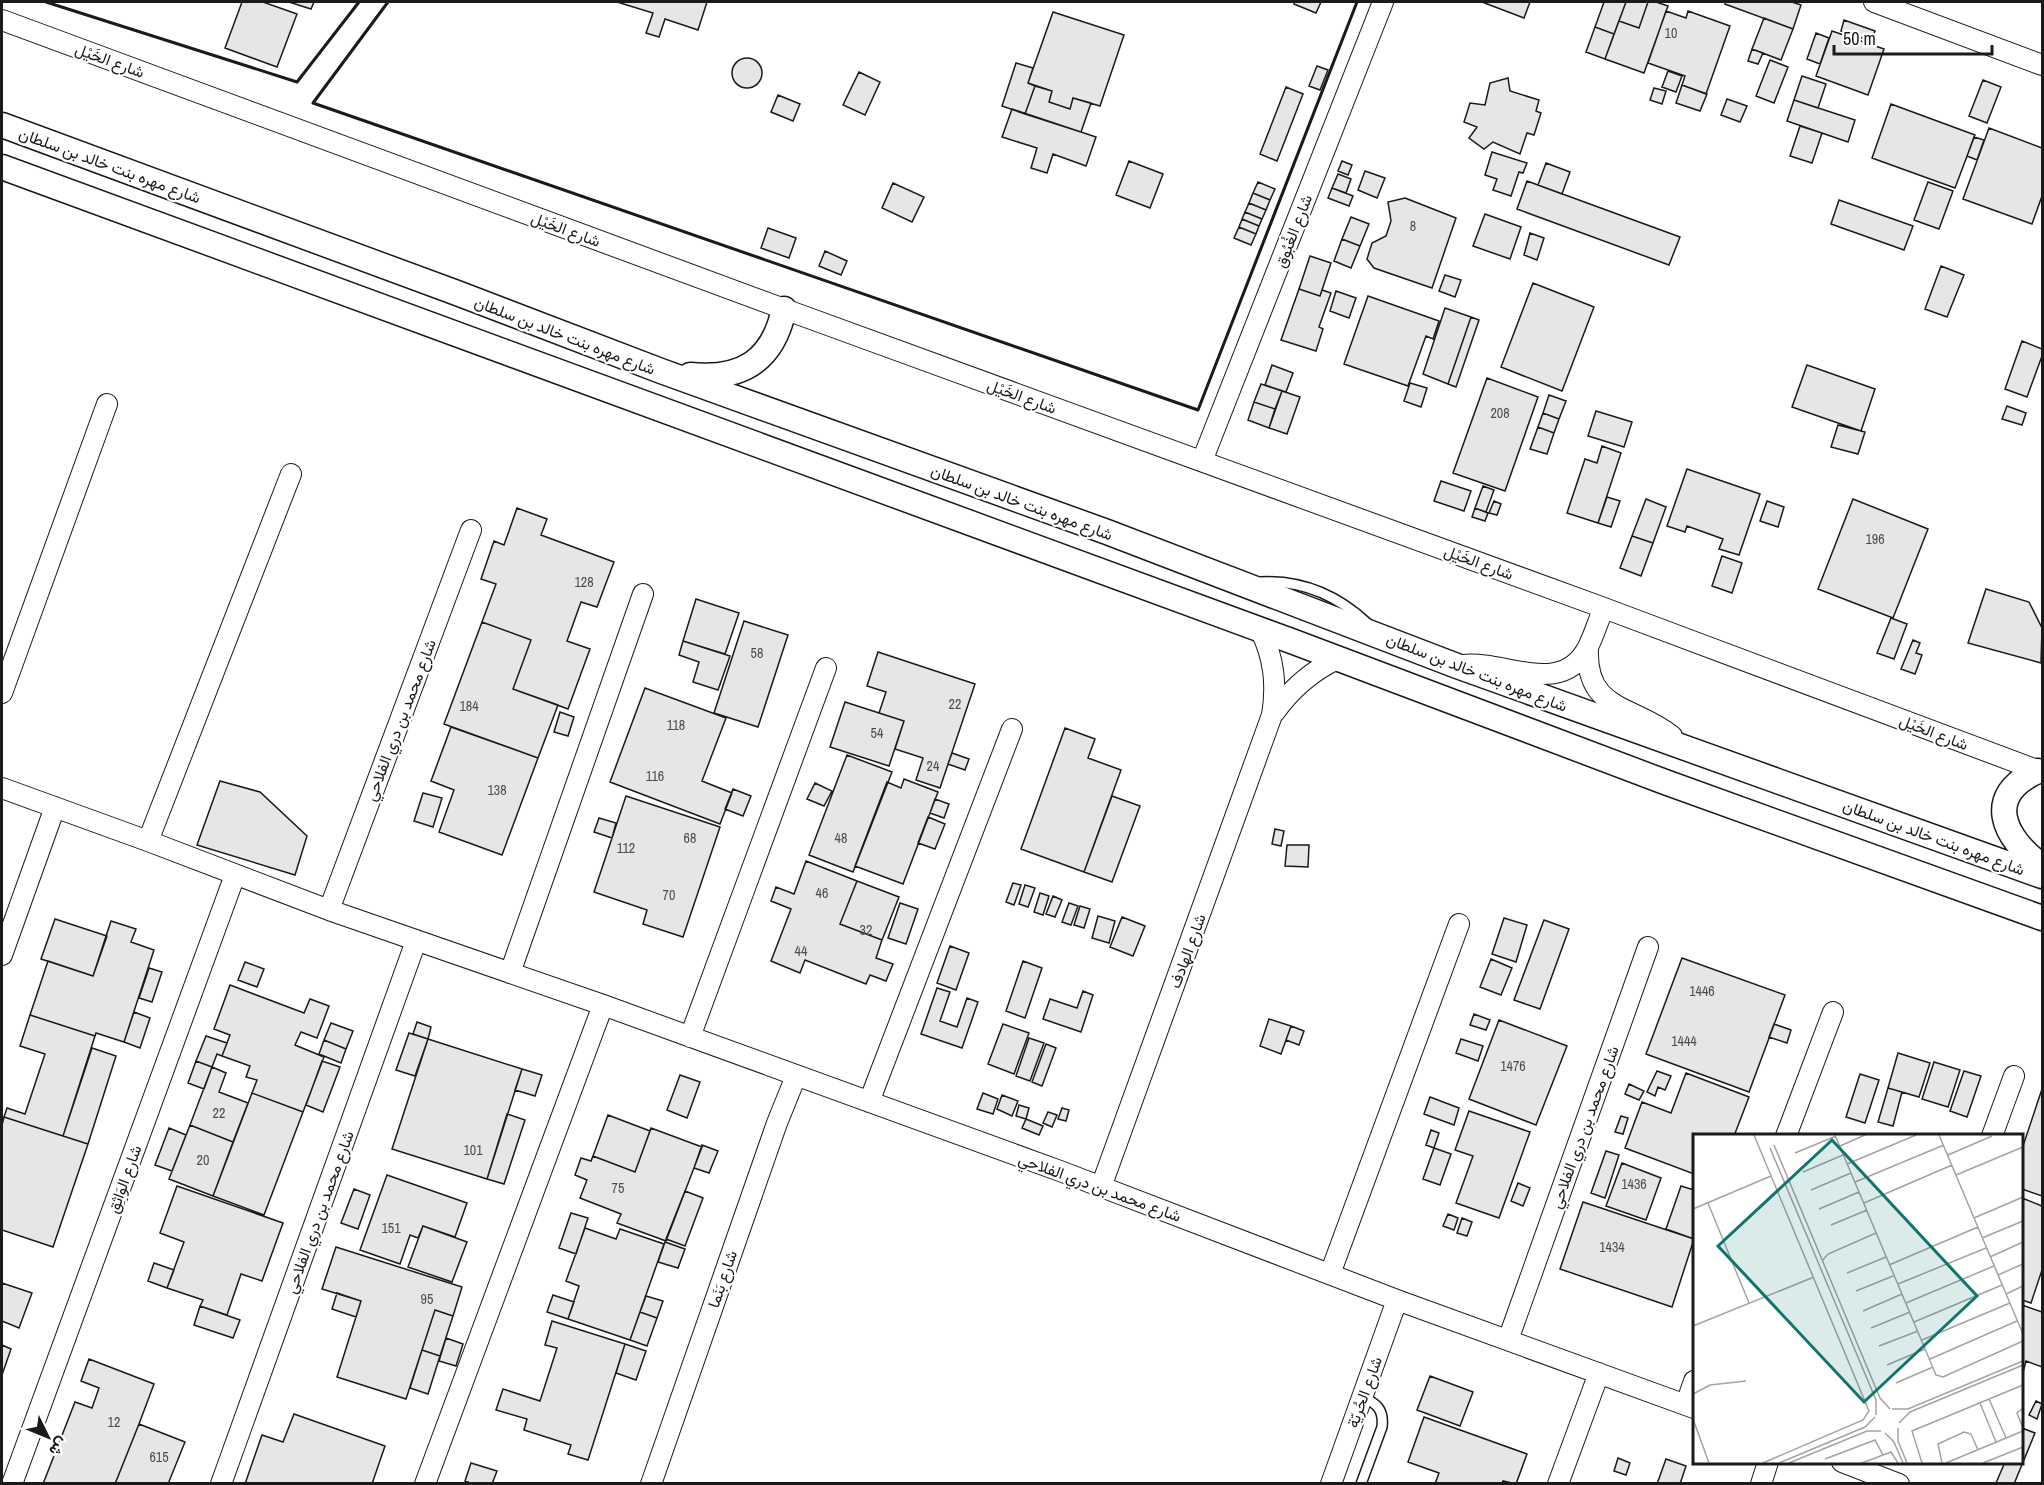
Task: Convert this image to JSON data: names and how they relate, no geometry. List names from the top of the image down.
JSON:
{
  "streets": {
    "street": [
      "شارع الخَيْل",
      "شارع مهره بنت خالد بن سلطان",
      "شارع الغُبُوق",
      "شارع محمد بن دري الفلاحي",
      "شارع الهادف",
      "شارع الوَاثِق",
      "شارع بَنَما",
      "شارع الحُريّة"
    ]
  },
  "crossings": [
    ["شارع الخَيْل", "شارع الغُبُوق"],
    ["شارع محمد بن دري الفلاحي", "شارع الهادف"],
    ["شارع محمد بن دري الفلاحي", "شارع الوَاثِق"],
    ["شارع محمد بن دري الفلاحي", "شارع بَنَما"],
    ["شارع محمد بن دري الفلاحي", "شارع الحُريّة"]
  ],
  "house_numbers": [
    "10",
    "8",
    "208",
    "196",
    "128",
    "58",
    "22",
    "184",
    "118",
    "54",
    "24",
    "116",
    "138",
    "68",
    "48",
    "112",
    "46",
    "70",
    "32",
    "44",
    "1446",
    "1444",
    "1476",
    "22",
    "101",
    "20",
    "1436",
    "75",
    "151",
    "1434",
    "95",
    "12",
    "615"
  ],
  "scale_bar": "50 m",
  "north": "bottom right"
}
